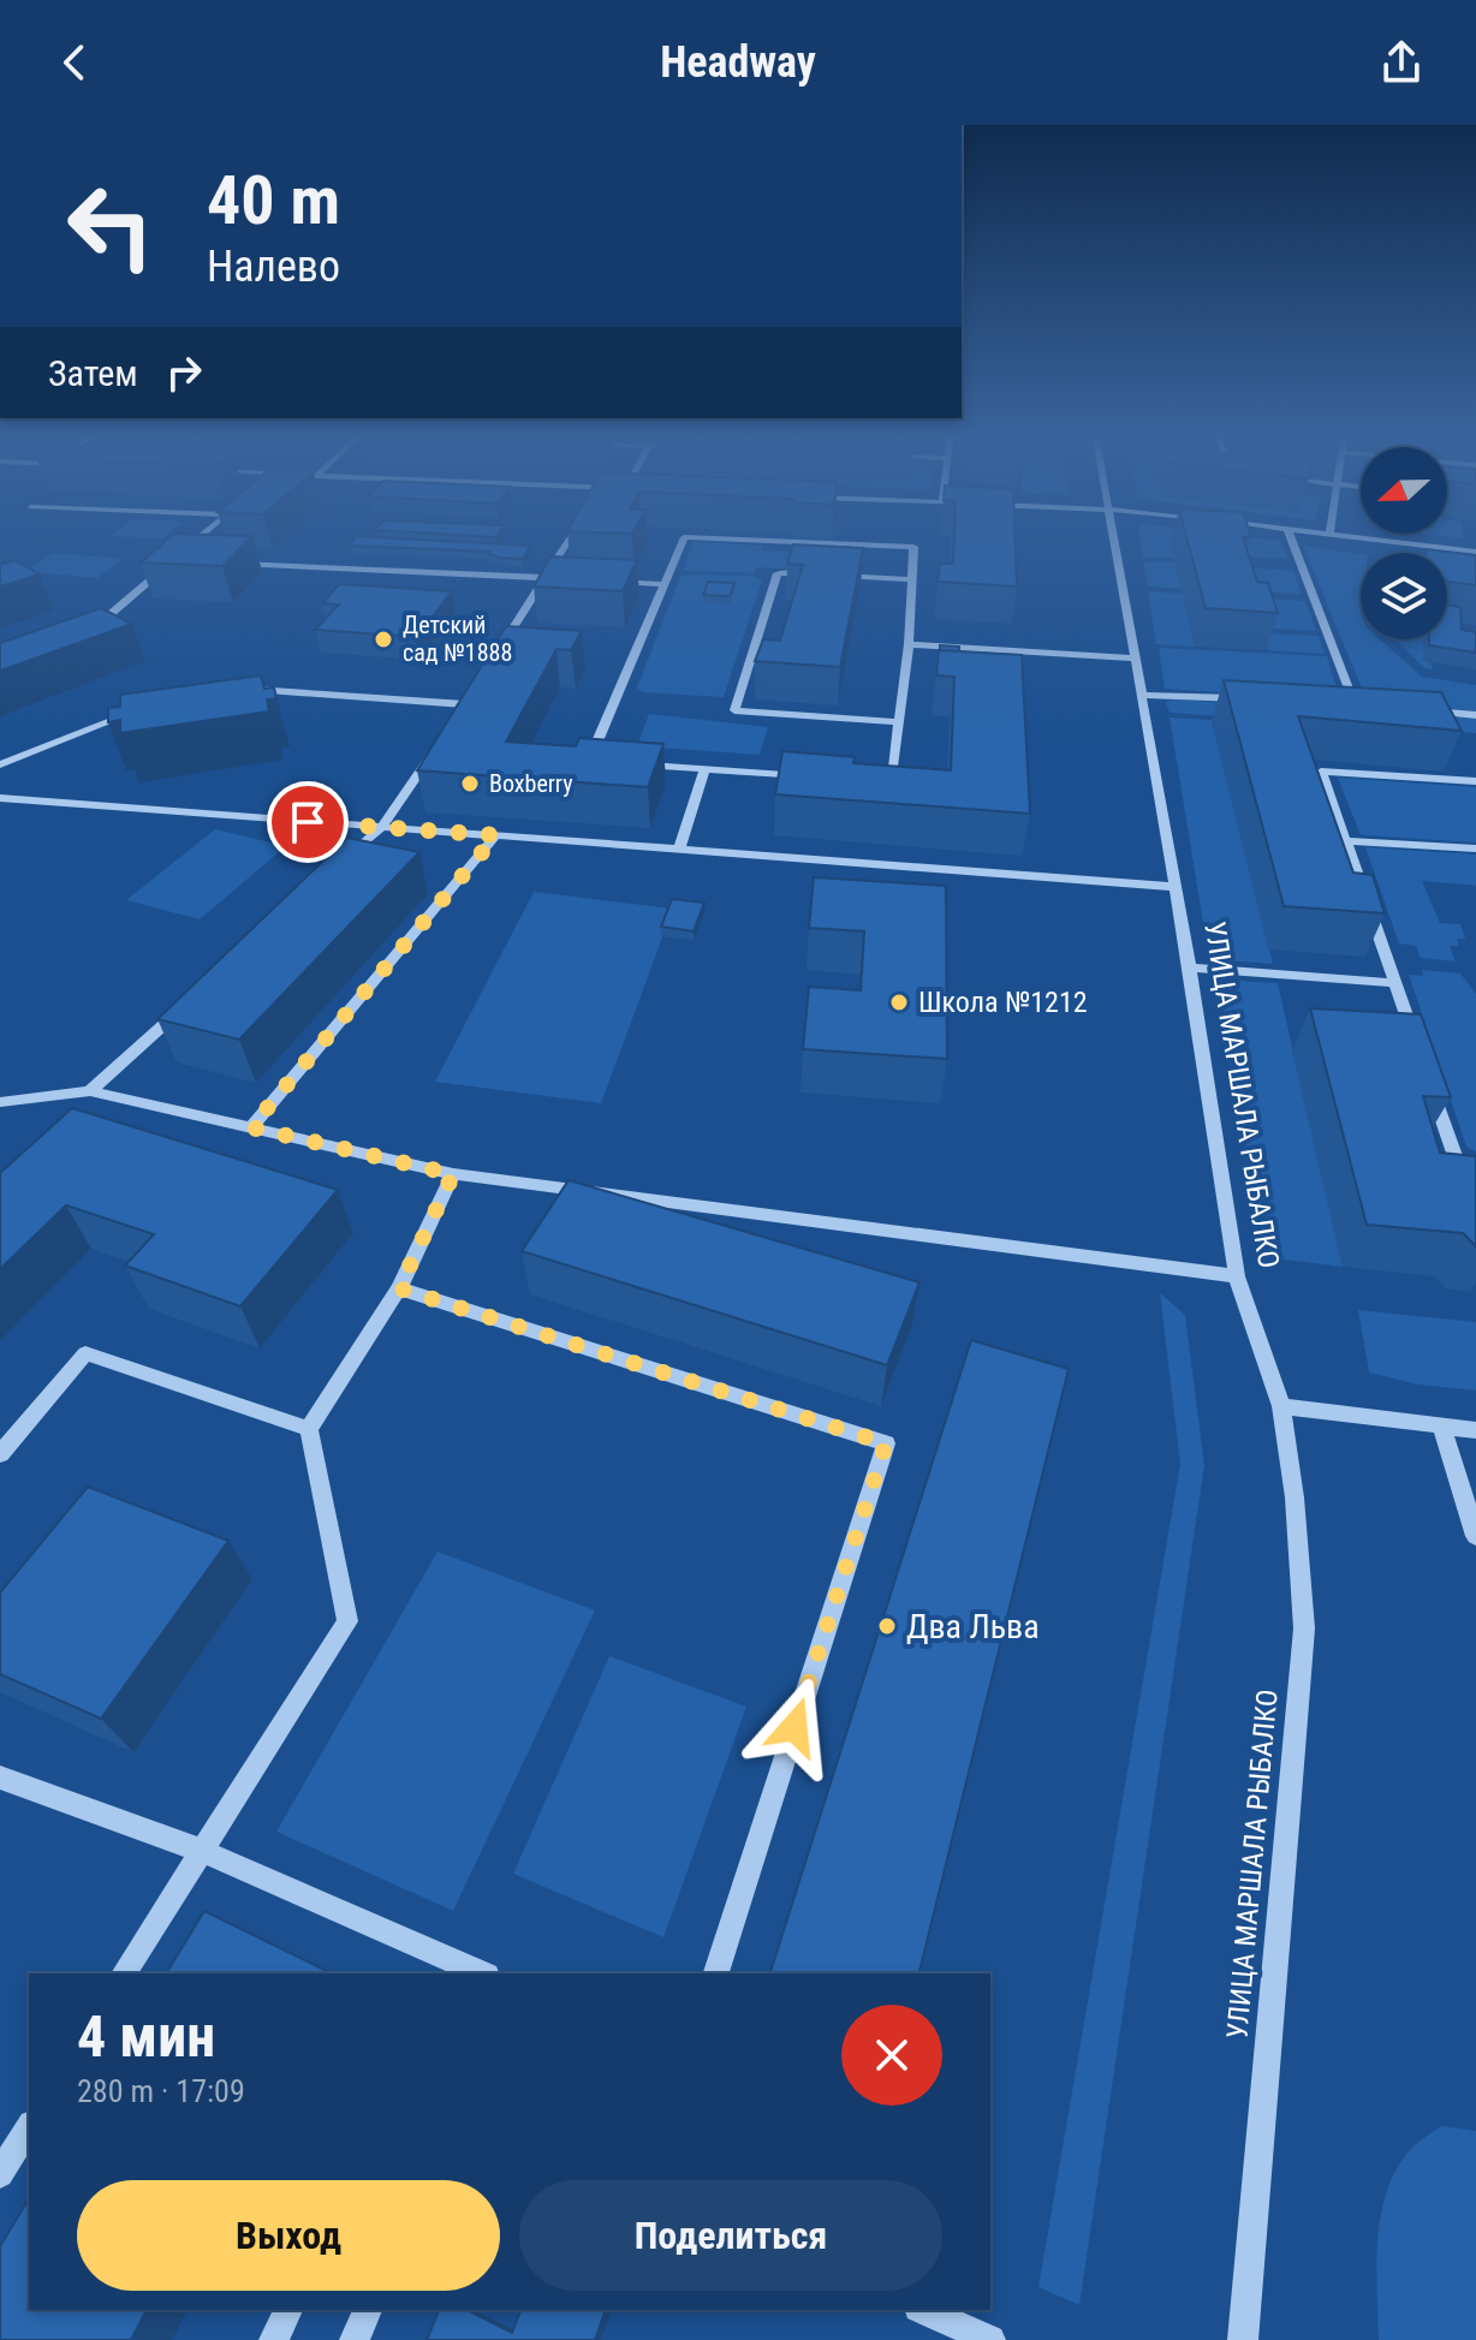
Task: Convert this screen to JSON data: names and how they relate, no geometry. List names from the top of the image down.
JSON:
{
  "streets": {
    "street": ["УЛИЦА МАРШАЛА РЫБАЛКО"]
  },
  "places": [
    "Детский сад №1888",
    "Boxberry",
    "Школа №1212",
    "Два Льва"
  ],
  "north": "left",
  "page": {
    "header": "Headway",
    "turn": ["40 m", "Налево"],
    "then": "Затем",
    "heading": ["4 мин", "280 m · 17:09"],
    "buttons": ["Выход", "Поделиться"]
  }
}
